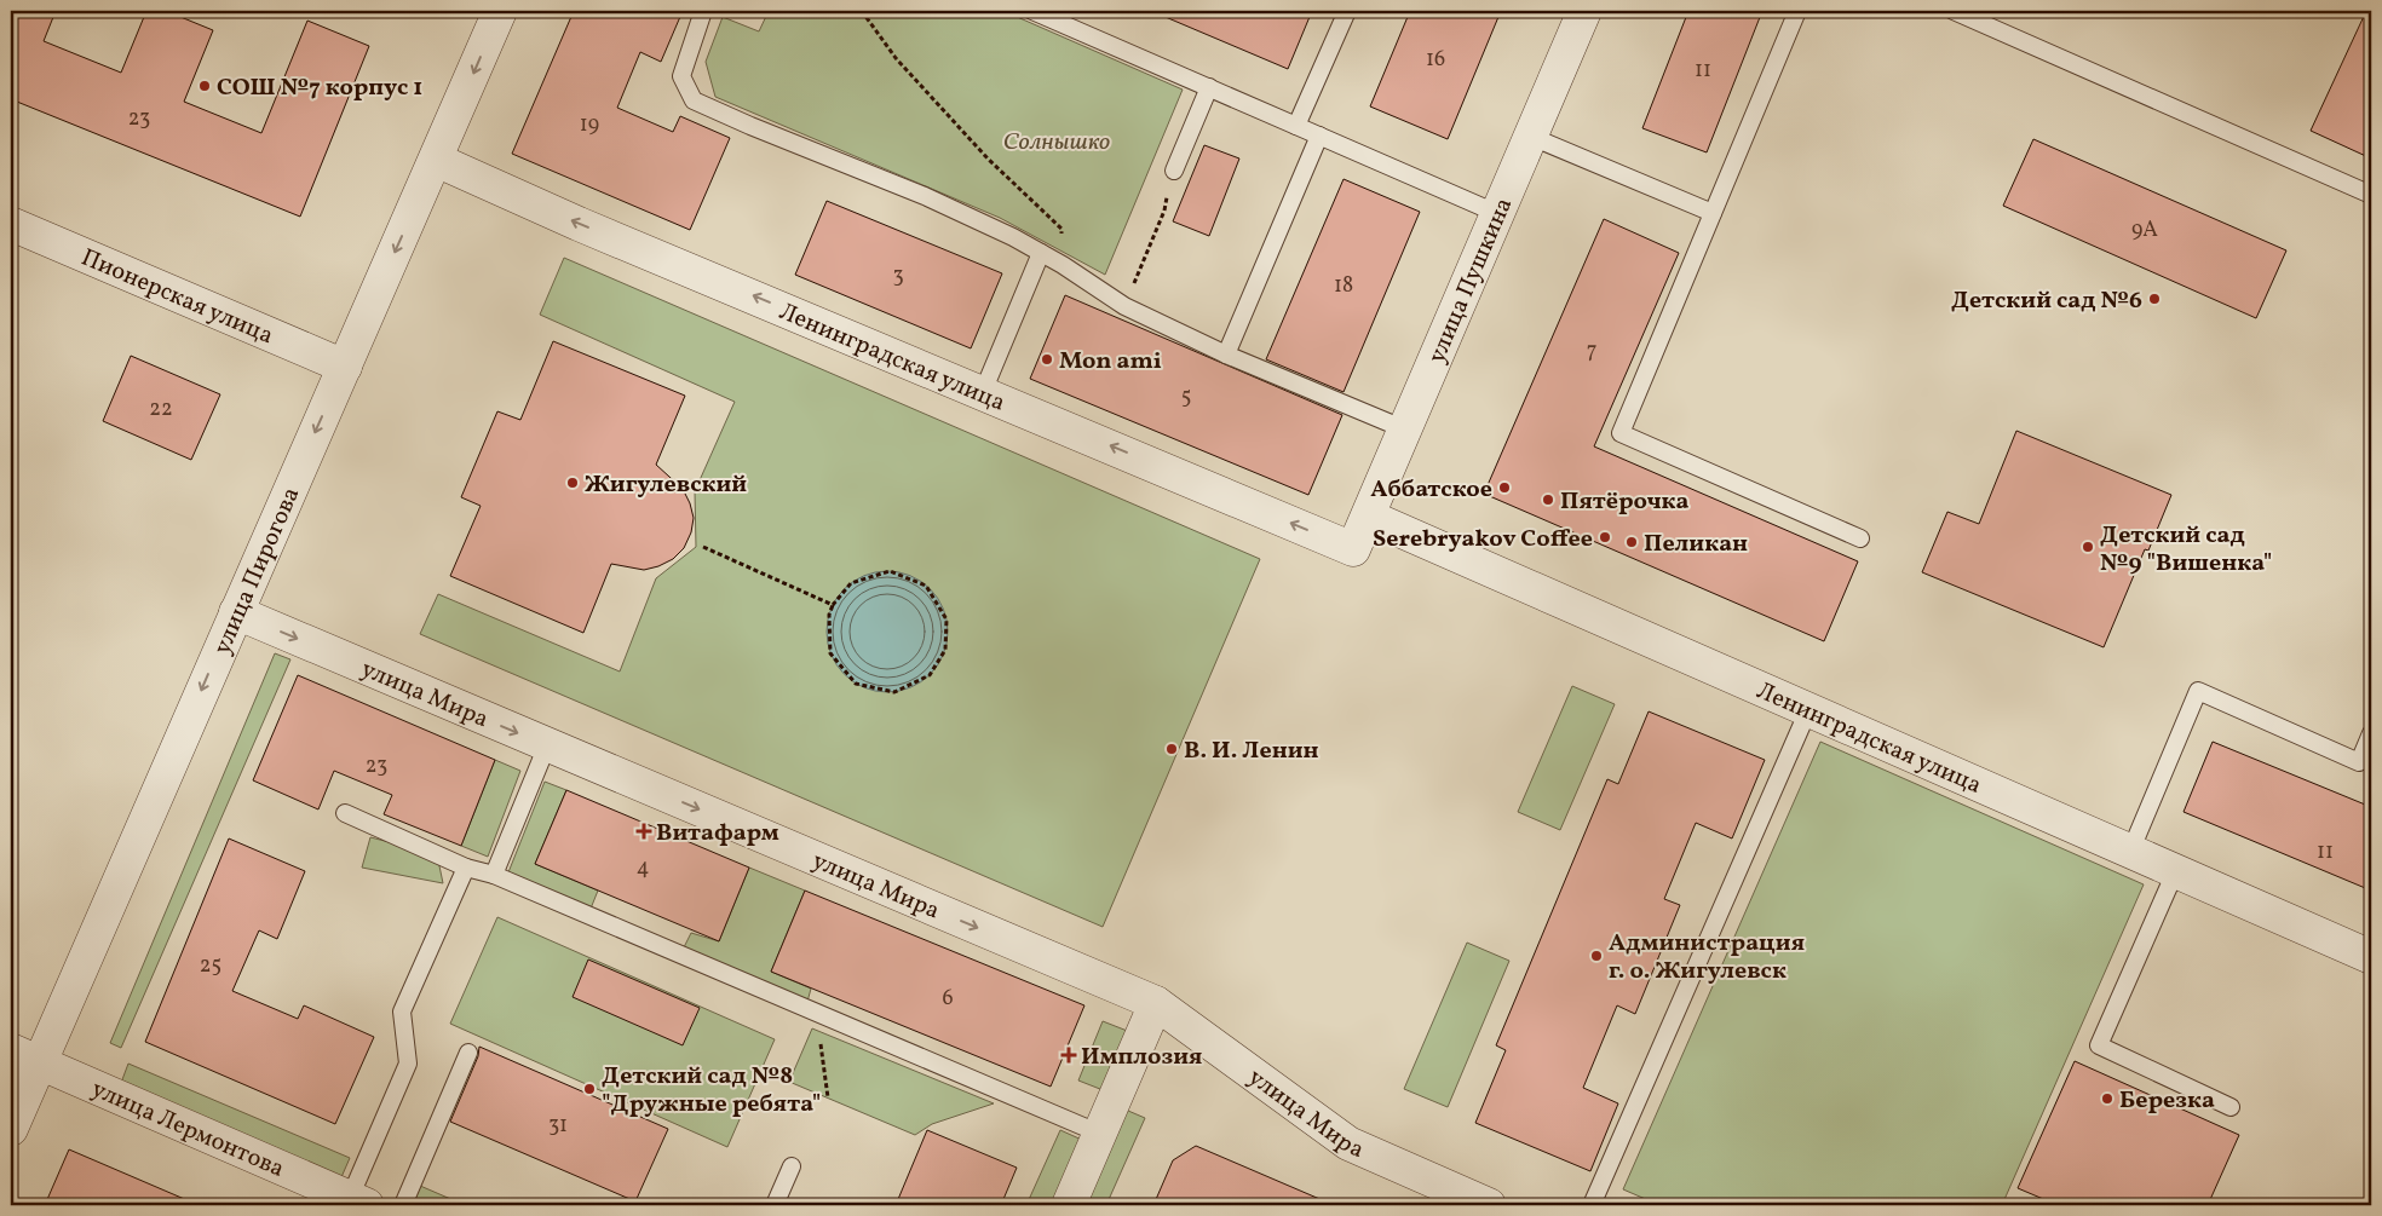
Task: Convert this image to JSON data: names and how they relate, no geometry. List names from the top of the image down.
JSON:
{
  "streets": {
    "street": [
      "улица Пушкина",
      "Пионерская улица",
      "Ленинградская улица",
      "улица Пирогова",
      "улица Мира",
      "улица Лермонтова"
    ]
  },
  "crossings": [
    ["улица Пушкина", "Ленинградская улица"],
    ["Пионерская улица", "улица Пирогова"],
    ["Ленинградская улица", "улица Пирогова"],
    ["улица Пирогова", "улица Мира"],
    ["улица Пирогова", "улица Лермонтова"]
  ],
  "one_way": ["Ленинградская улица", "улица Пирогова", "улица Мира"],
  "parks": ["Солнышко"],
  "places": {
    "other": [
      "СОШ №7 корпус 1",
      "Детский сад №6",
      "Mon ami",
      "Жигулевский",
      "Аббатское",
      "Пятёрочка",
      "Serebryakov Coffee",
      "Пеликан",
      "Детский сад №9 \"Вишенка\"",
      "В. И. Ленин",
      "Администрация г. о. Жигулевск",
      "Детский сад №8 \"Дружные ребята\"",
      "Березка"
    ],
    "health": ["Витафарм", "Имплозия"]
  },
  "house_numbers": [
    "16",
    "11",
    "23",
    "19",
    "9А",
    "3",
    "18",
    "7",
    "5",
    "22",
    "23",
    "11",
    "4",
    "25",
    "6",
    "31"
  ]
}
